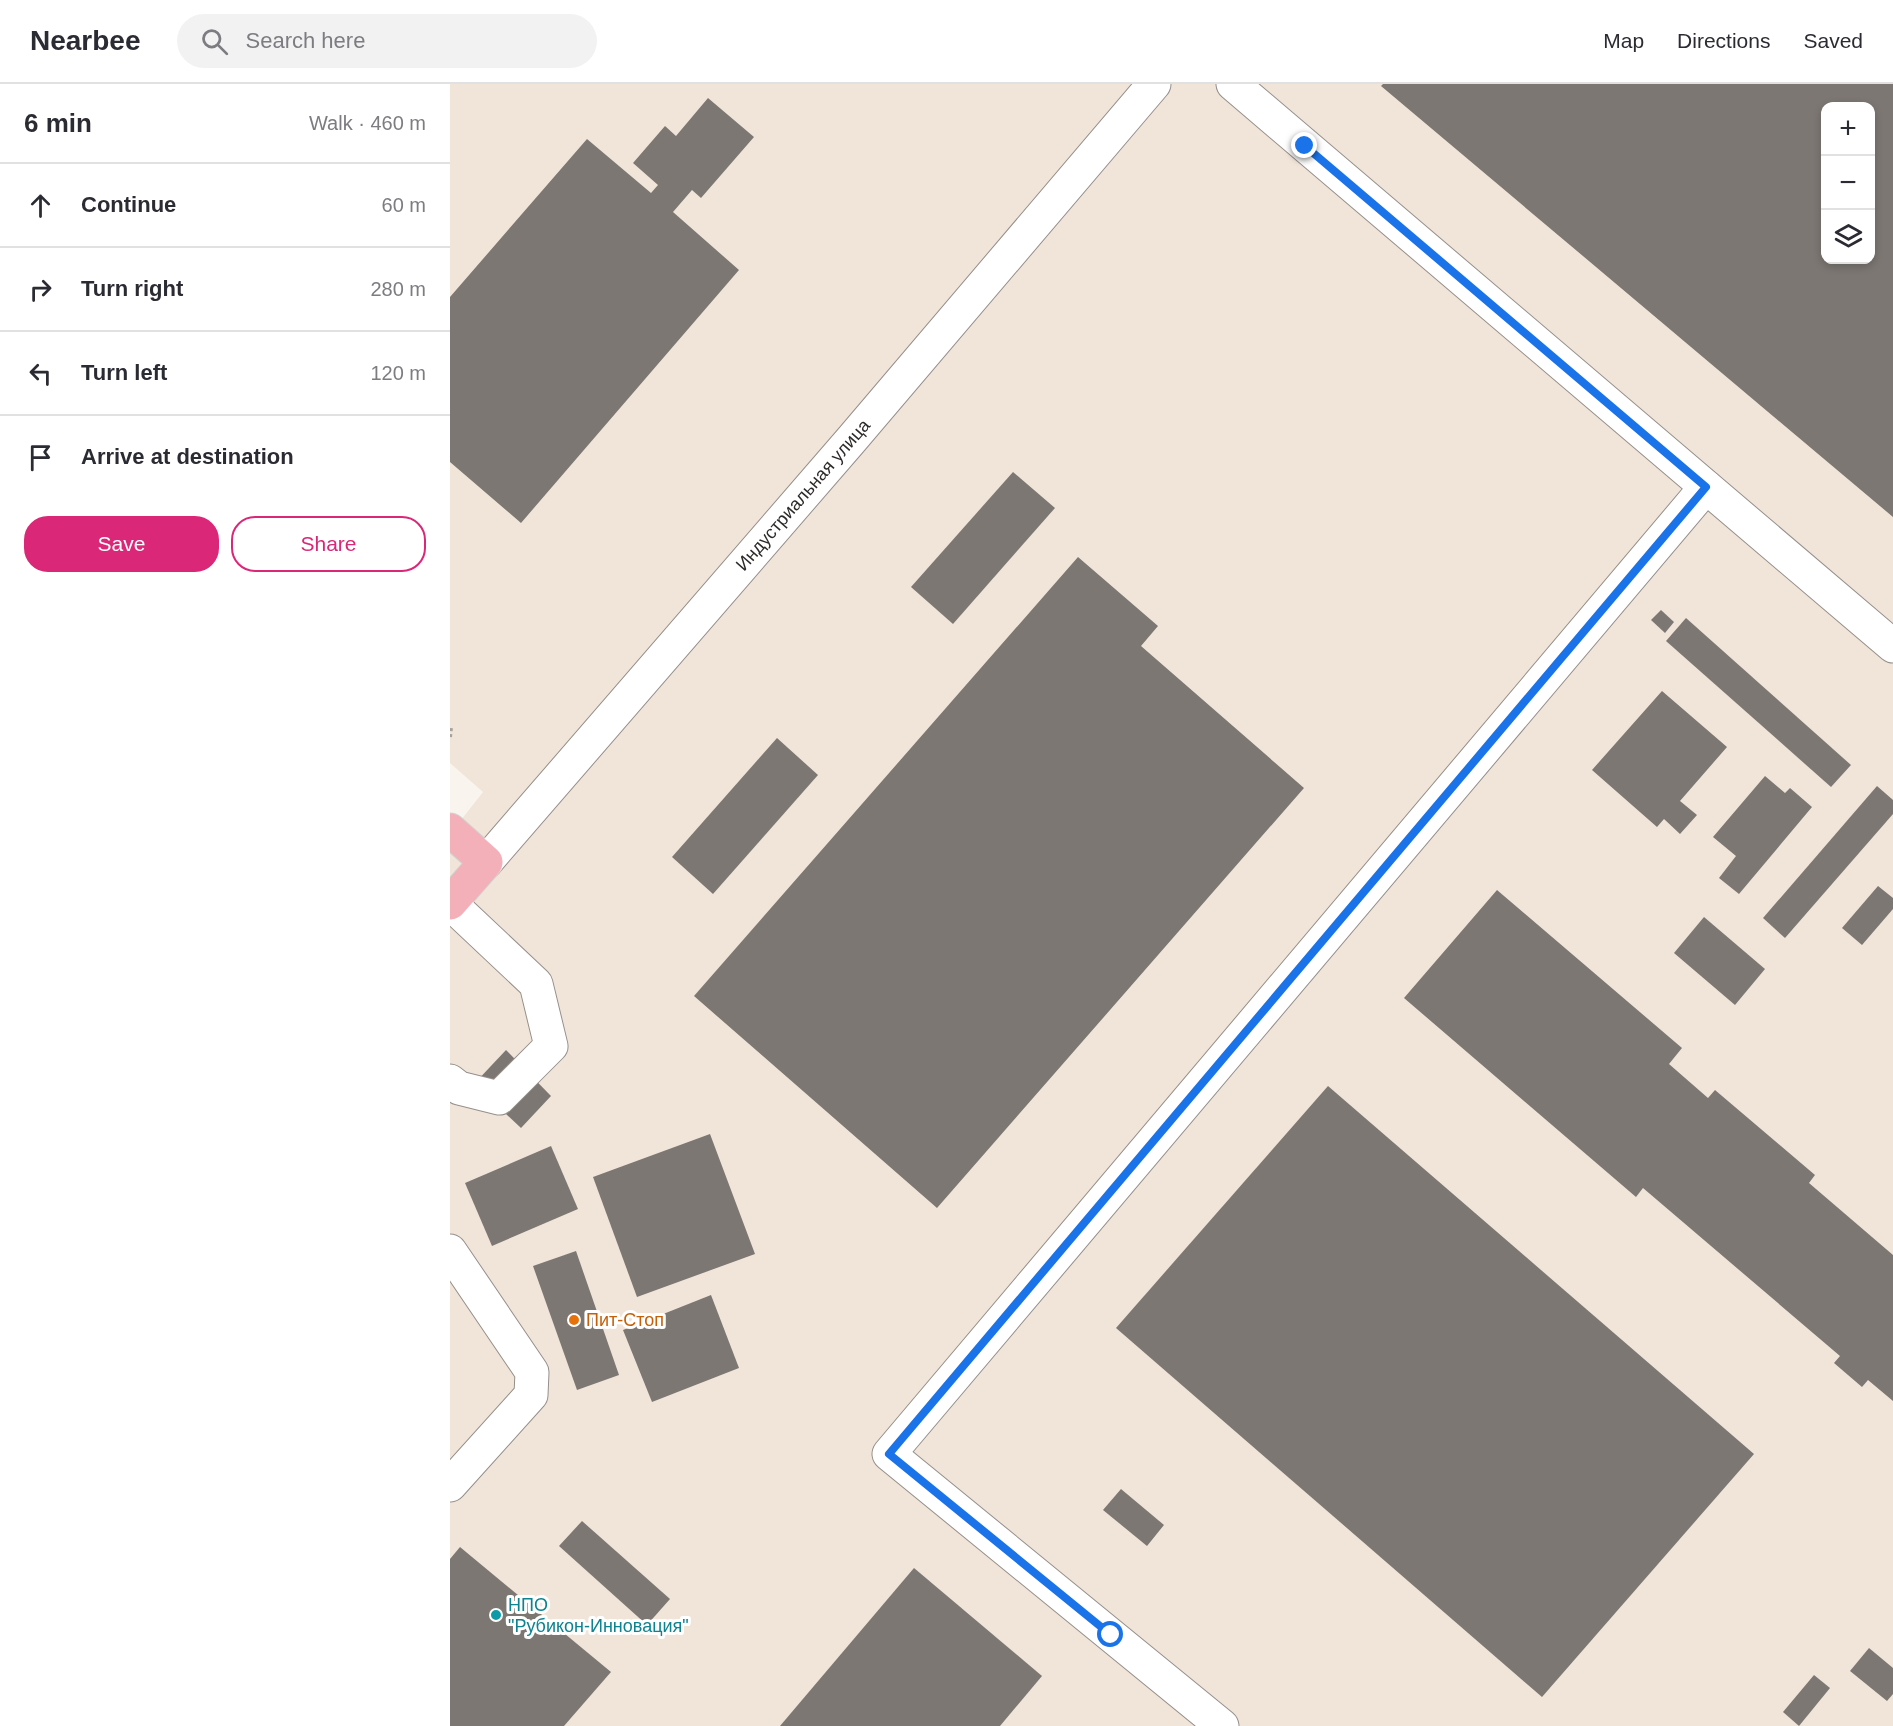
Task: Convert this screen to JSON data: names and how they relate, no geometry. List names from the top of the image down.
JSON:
{
  "streets": {
    "main road": ["Индустриальная улица"]
  },
  "places": ["Пит-Стоп", "НПО \"Рубикон-Инновация\""],
  "page": {
    "header": "Nearbee",
    "search": "Search here",
    "nav": ["Map", "Directions", "Saved"],
    "heading": ["6 min", "Walk · 460 m"],
    "map_buttons": ["+", "−"],
    "list": [
      ["Continue", "60 m"],
      ["Turn right", "280 m"],
      ["Turn left", "120 m"],
      "Arrive at destination"
    ],
    "buttons": ["Save", "Share"]
  }
}
